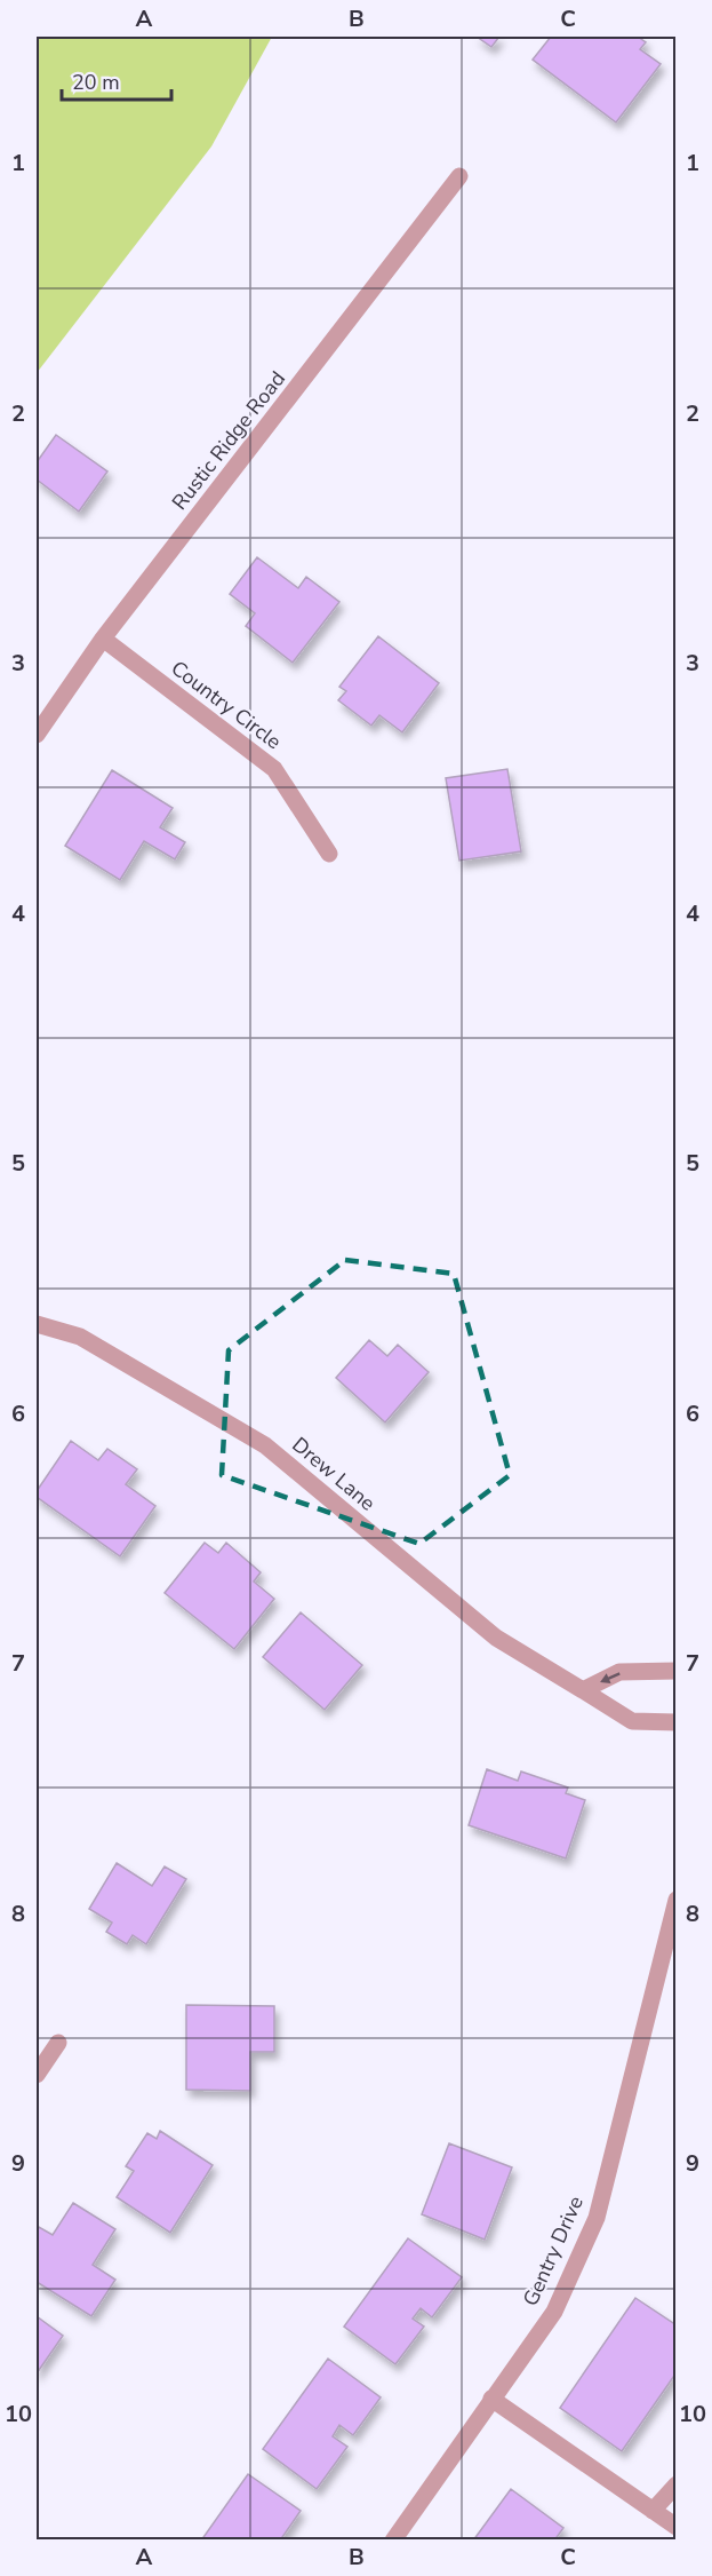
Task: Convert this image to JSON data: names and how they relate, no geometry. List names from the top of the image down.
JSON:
{
  "streets": {
    "street": [
      "Rustic Ridge Road",
      "Country Circle",
      "Drew Lane",
      "Gentry Drive"
    ]
  },
  "crossings": [
    ["Rustic Ridge Road", "Country Circle"]
  ],
  "scale_bar": "20 m",
  "grid": {
    "columns": ["A", "B", "C"],
    "rows": [
      "1",
      "2",
      "3",
      "4",
      "5",
      "6",
      "7",
      "8",
      "9",
      "10"
    ]
  }
}
